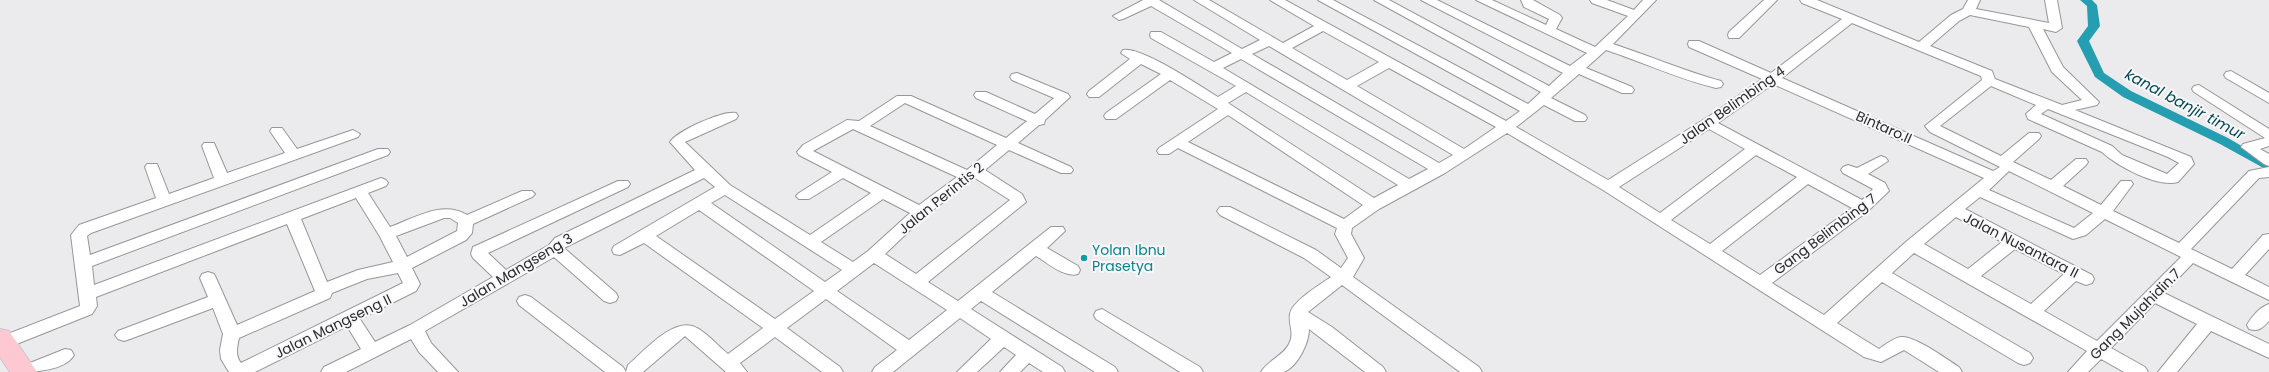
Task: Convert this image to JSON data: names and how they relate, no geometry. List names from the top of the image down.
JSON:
{
  "streets": {
    "street": [
      "Jalan Belimbing 4",
      "Bintaro.II",
      "Jalan Perintis 2",
      "Gang Belimbing 7",
      "Jalan Nusantara II",
      "Jalan Mangseng 3",
      "Gang Mujahidin.7",
      "Jalan Mangseng II"
    ]
  },
  "crossings": [
    ["Jalan Belimbing 4", "Bintaro.II"]
  ],
  "water": ["kanal banjir timur"],
  "places": ["Yolan Ibnu Prasetya"]
}
